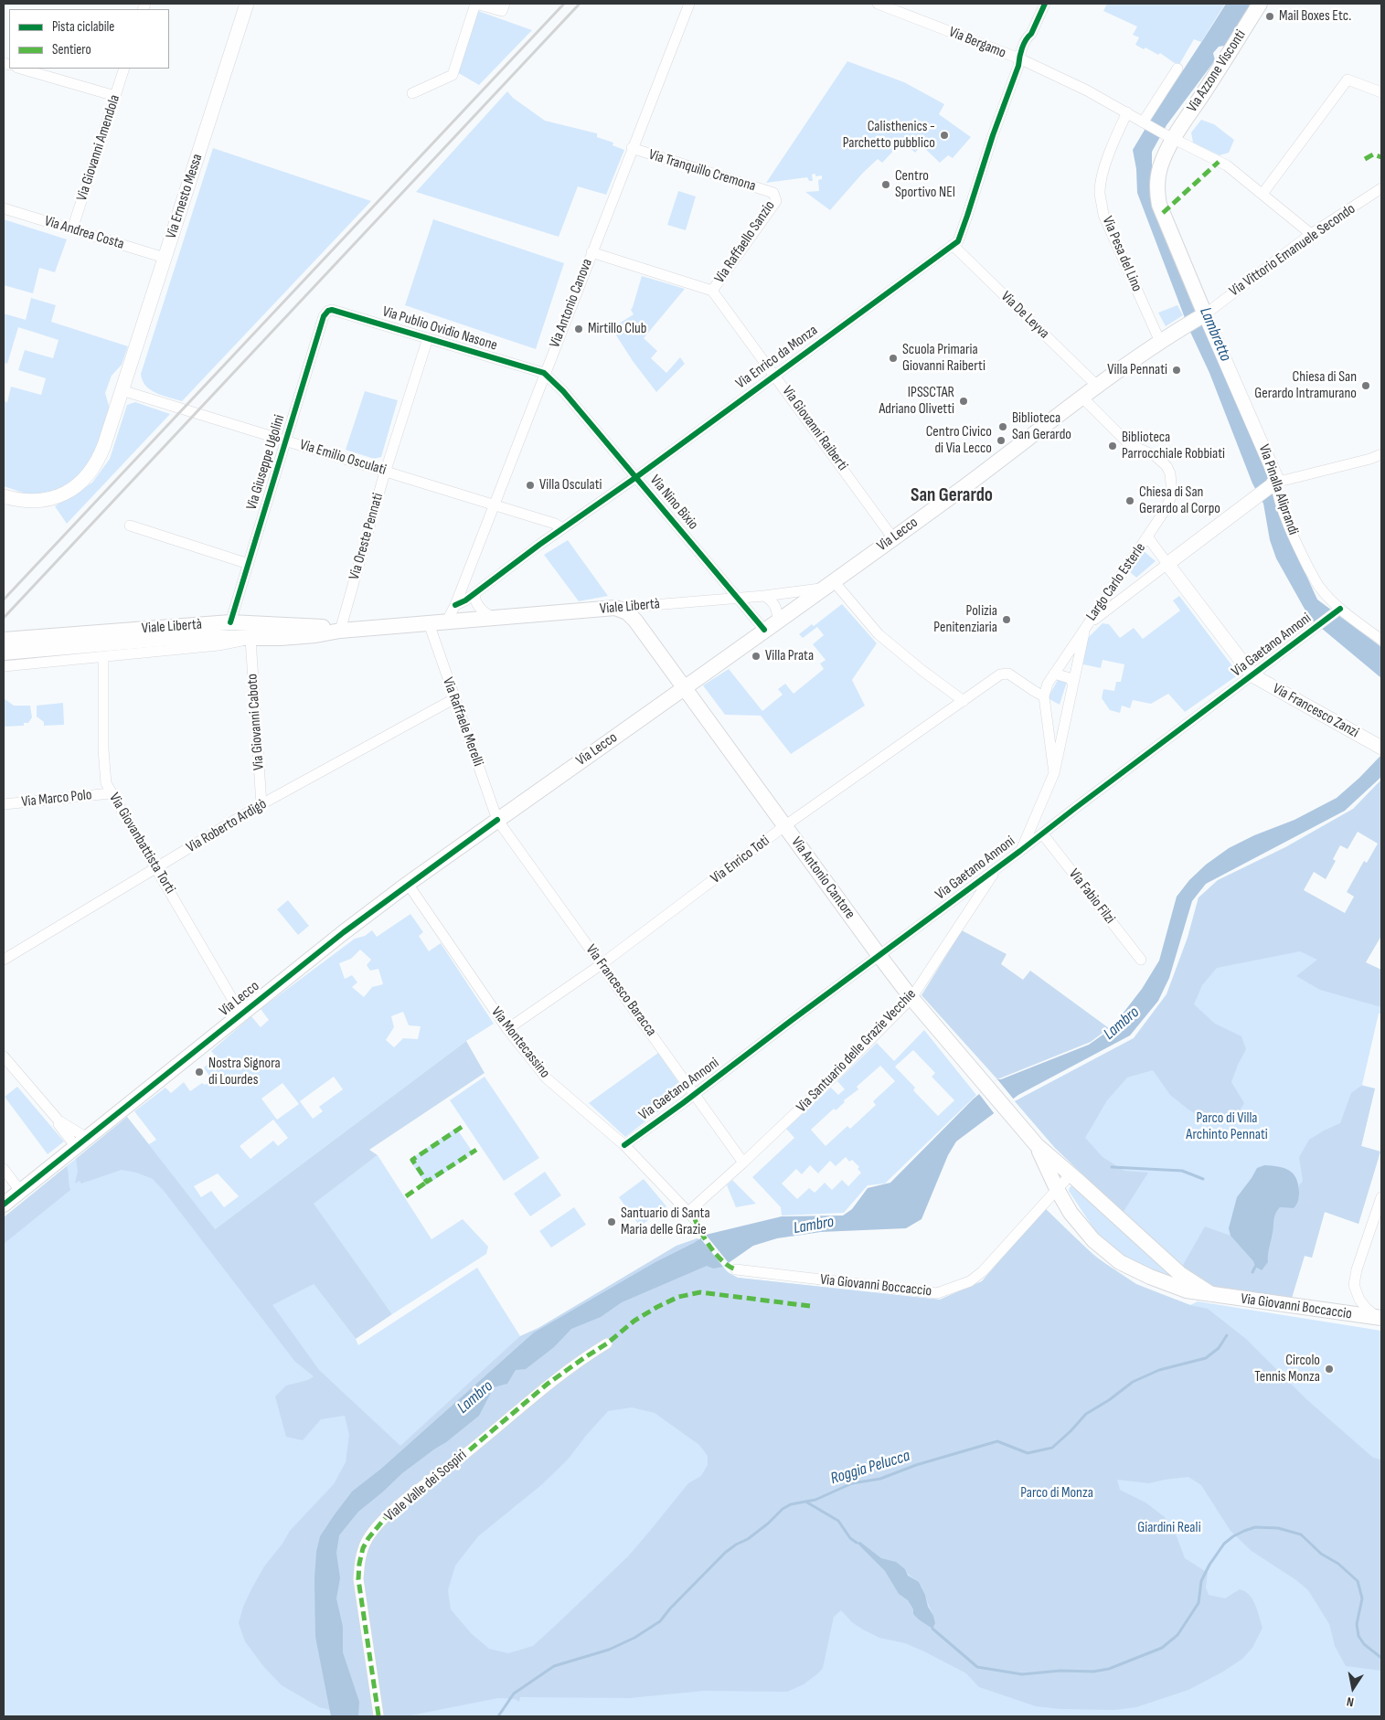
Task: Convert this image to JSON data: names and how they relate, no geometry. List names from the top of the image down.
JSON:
{
  "streets": {
    "main road": [
      "Via Azzone Visconti",
      "Via Pinalla Aliprandi",
      "Via Lecco",
      "Viale Libertà",
      "Via Antonio Cantore",
      "Via Giovanni Boccaccio"
    ],
    "street": [
      "Via Bergamo",
      "Via Giovanni Amendola",
      "Via Tranquillo Cremona",
      "Via Ernesto Messa",
      "Via Andrea Costa",
      "Via Raffaello Sanzio",
      "Via Vittorio Emanuele Secondo",
      "Via Pesa del Lino",
      "Via Antonio Canova",
      "Via De Leyva",
      "Via Publio Ovidio Nasone",
      "Via Enrico da Monza",
      "Via Giovanni Raiberti",
      "Via Emilio Osculati",
      "Via Giuseppe Ugolini",
      "Via Nino Bixio",
      "Via Oreste Pennati",
      "Largo Carlo Esterle",
      "Via Gaetano Annoni",
      "Via Francesco Zanzi",
      "Via Giovanni Caboto",
      "Via Raffaele Merelli",
      "Via Marco Polo",
      "Via Roberto Ardigò",
      "Via Giovanbattista Torti",
      "Via Enrico Toti",
      "Via Fabio Filzi",
      "Via Francesco Baracca",
      "Via Montecassino",
      "Via Santuario delle Grazie Vecchie",
      "Viale Valle dei Sospiri"
    ]
  },
  "crossings": [
    ["Via Bergamo", "Via Azzone Visconti"],
    ["Via Bergamo", "Via Vittorio Emanuele Secondo"],
    ["Via Bergamo", "Via Pesa del Lino"],
    ["Via Bergamo", "Via Enrico da Monza"],
    ["Via Bergamo", "Via Pinalla Aliprandi"],
    ["Via Azzone Visconti", "Via Pinalla Aliprandi"],
    ["Via Giovanni Amendola", "Via Andrea Costa"],
    ["Via Tranquillo Cremona", "Via Raffaello Sanzio"],
    ["Via Tranquillo Cremona", "Via Antonio Canova"],
    ["Via Ernesto Messa", "Via Andrea Costa"],
    ["Via Ernesto Messa", "Via Emilio Osculati"],
    ["Via Raffaello Sanzio", "Via Giovanni Raiberti"],
    ["Via Vittorio Emanuele Secondo", "Via Pinalla Aliprandi"],
    ["Via Vittorio Emanuele Secondo", "Via Lecco"],
    ["Via Pesa del Lino", "Via Lecco"],
    ["Via Antonio Canova", "Via Publio Ovidio Nasone"],
    ["Via Antonio Canova", "Via Enrico da Monza"],
    ["Via Antonio Canova", "Via Emilio Osculati"],
    ["Via Antonio Canova", "Via Nino Bixio"],
    ["Via De Leyva", "Via Enrico da Monza"],
    ["Via De Leyva", "Via Lecco"],
    ["Via Publio Ovidio Nasone", "Via Giuseppe Ugolini"],
    ["Via Publio Ovidio Nasone", "Via Nino Bixio"],
    ["Via Publio Ovidio Nasone", "Via Oreste Pennati"],
    ["Via Enrico da Monza", "Via Giovanni Raiberti"],
    ["Via Enrico da Monza", "Via Emilio Osculati"],
    ["Via Enrico da Monza", "Via Nino Bixio"],
    ["Via Giovanni Raiberti", "Via Lecco"],
    ["Via Emilio Osculati", "Via Giuseppe Ugolini"],
    ["Via Emilio Osculati", "Via Oreste Pennati"],
    ["Via Giuseppe Ugolini", "Viale Libertà"],
    ["Via Pinalla Aliprandi", "Via Lecco"],
    ["Via Pinalla Aliprandi", "Via Gaetano Annoni"],
    ["Via Nino Bixio", "Via Lecco"],
    ["Via Nino Bixio", "Viale Libertà"],
    ["Via Lecco", "Viale Libertà"],
    ["Via Lecco", "Via Raffaele Merelli"],
    ["Via Lecco", "Via Giovanbattista Torti"],
    ["Via Lecco", "Via Antonio Cantore"],
    ["Via Lecco", "Via Francesco Baracca"],
    ["Via Lecco", "Via Montecassino"],
    ["Via Oreste Pennati", "Viale Libertà"],
    ["Largo Carlo Esterle", "Via Gaetano Annoni"],
    ["Largo Carlo Esterle", "Via Francesco Zanzi"],
    ["Largo Carlo Esterle", "Via Enrico Toti"],
    ["Viale Libertà", "Via Giovanni Caboto"],
    ["Viale Libertà", "Via Raffaele Merelli"],
    ["Viale Libertà", "Via Giovanbattista Torti"],
    ["Viale Libertà", "Via Antonio Cantore"],
    ["Via Gaetano Annoni", "Via Francesco Zanzi"],
    ["Via Gaetano Annoni", "Via Antonio Cantore"],
    ["Via Gaetano Annoni", "Via Fabio Filzi"],
    ["Via Gaetano Annoni", "Via Francesco Baracca"],
    ["Via Gaetano Annoni", "Via Montecassino"],
    ["Via Gaetano Annoni", "Via Santuario delle Grazie Vecchie"],
    ["Via Giovanni Caboto", "Via Roberto Ardigò"],
    ["Via Raffaele Merelli", "Via Roberto Ardigò"],
    ["Via Raffaele Merelli", "Via Francesco Baracca"],
    ["Via Marco Polo", "Via Giovanbattista Torti"],
    ["Via Roberto Ardigò", "Via Giovanbattista Torti"],
    ["Via Enrico Toti", "Via Antonio Cantore"],
    ["Via Enrico Toti", "Via Francesco Baracca"],
    ["Via Enrico Toti", "Via Montecassino"],
    ["Via Antonio Cantore", "Via Santuario delle Grazie Vecchie"],
    ["Via Antonio Cantore", "Via Giovanni Boccaccio"],
    ["Via Francesco Baracca", "Via Santuario delle Grazie Vecchie"],
    ["Via Montecassino", "Via Santuario delle Grazie Vecchie"]
  ],
  "districts": ["San Gerardo"],
  "water": ["Lambretto", "Lambro", "Roggia Pelucca"],
  "parks": ["Parco di Villa Archinto Pennati", "Parco di Monza", "Giardini Reali"],
  "places": [
    "Mail Boxes Etc.",
    "Calisthenics - Parchetto pubblico",
    "Centro Sportivo NEI",
    "Mirtillo Club",
    "Scuola Primaria Giovanni Raiberti",
    "Villa Pennati",
    "Chiesa di San Gerardo Intramurano",
    "IPSSCTAR Adriano Olivetti",
    "Biblioteca San Gerardo",
    "Centro Civico di Via Lecco",
    "Biblioteca Parrocchiale Robbiati",
    "Villa Osculati",
    "Chiesa di San Gerardo al Corpo",
    "Polizia Penitenziaria",
    "Villa Prata",
    "Nostra Signora di Lourdes",
    "Santuario di Santa Maria delle Grazie",
    "Circolo Tennis Monza"
  ],
  "legend": ["Pista ciclabile", "Sentiero"],
  "north": "bottom"
}
